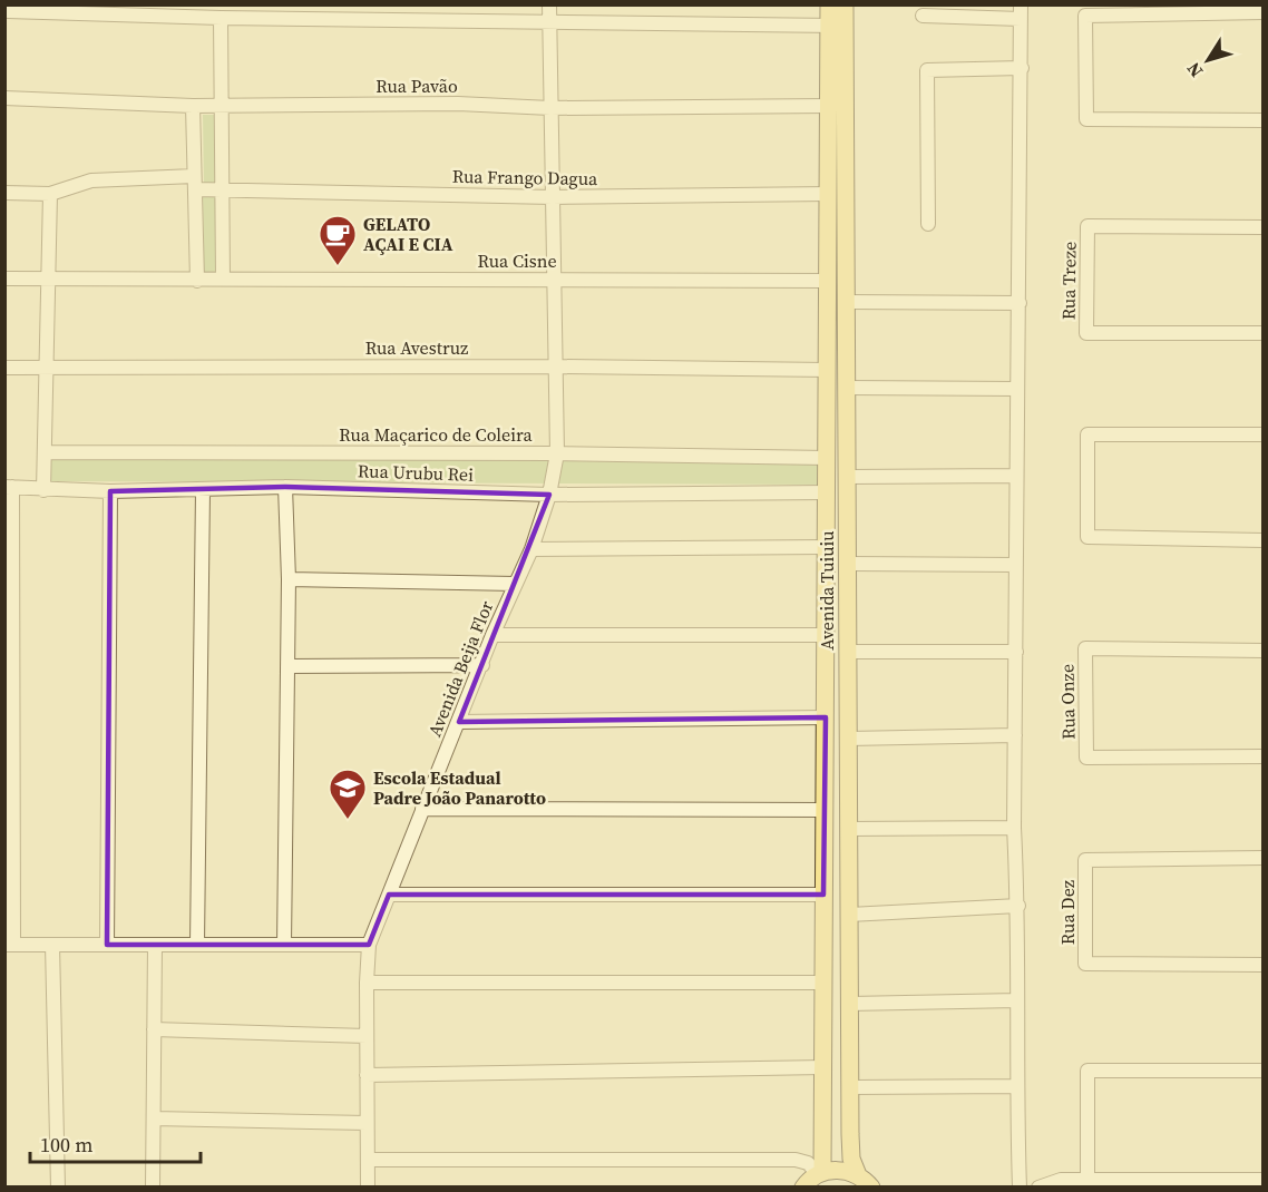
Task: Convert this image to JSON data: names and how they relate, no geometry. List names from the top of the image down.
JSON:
{
  "streets": {
    "main road": ["Avenida Tuiuiu"],
    "street": [
      "Rua Pavão",
      "Rua Frango Dagua",
      "Rua Cisne",
      "Rua Treze",
      "Rua Avestruz",
      "Rua Maçarico de Coleira",
      "Rua Urubu Rei",
      "Avenida Beija Flor",
      "Rua Onze",
      "Rua Dez"
    ]
  },
  "crossings": [
    ["Rua Pavão", "Avenida Tuiuiu"],
    ["Rua Pavão", "Avenida Beija Flor"],
    ["Rua Frango Dagua", "Avenida Tuiuiu"],
    ["Rua Frango Dagua", "Avenida Beija Flor"],
    ["Rua Cisne", "Avenida Tuiuiu"],
    ["Rua Cisne", "Avenida Beija Flor"],
    ["Rua Avestruz", "Avenida Tuiuiu"],
    ["Rua Avestruz", "Avenida Beija Flor"],
    ["Rua Maçarico de Coleira", "Avenida Tuiuiu"],
    ["Rua Maçarico de Coleira", "Avenida Beija Flor"],
    ["Rua Urubu Rei", "Avenida Tuiuiu"],
    ["Rua Urubu Rei", "Avenida Beija Flor"]
  ],
  "places": {
    "cafe": ["GELATO AÇAI E CIA"],
    "school or university": ["Escola Estadual Padre João Panarotto"]
  },
  "scale_bar": "100 m",
  "north": "bottom left"
}
